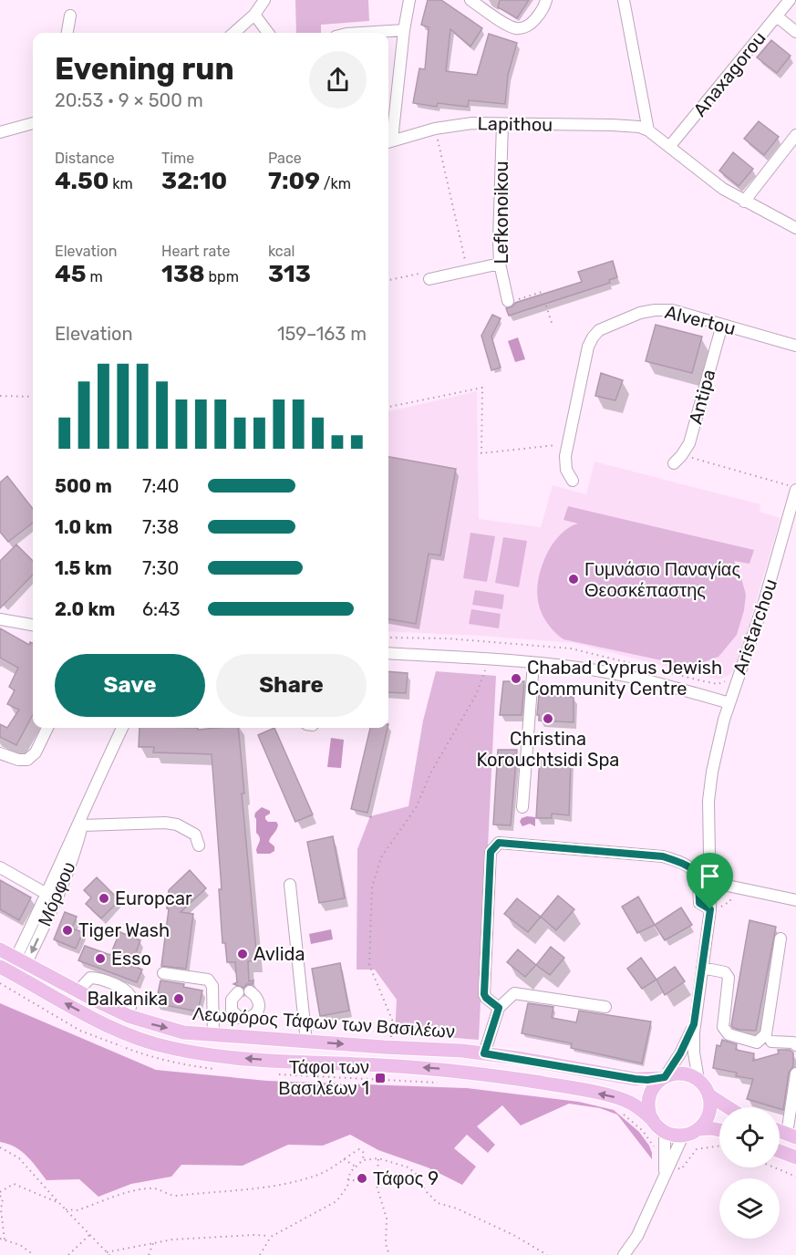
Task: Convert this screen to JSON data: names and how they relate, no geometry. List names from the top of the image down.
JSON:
{
  "streets": {
    "main road": ["Λεωφόρος Τάφων των Βασιλέων"],
    "street": [
      "Anaxagorou",
      "Lapithou",
      "Lefkonoikou",
      "Alvertou",
      "Antipa",
      "Aristarchou",
      "Μόρφου"
    ]
  },
  "crossings": [
    ["Lapithou", "Lefkonoikou"],
    ["Alvertou", "Antipa"],
    ["Aristarchou", "Λεωφόρος Τάφων των Βασιλέων"],
    ["Μόρφου", "Λεωφόρος Τάφων των Βασιλέων"]
  ],
  "places": {
    "other": [
      "Γυμνάσιο Παναγίας Θεοσκέπαστης",
      "Chabad Cyprus Jewish Community Centre",
      "Christina Korouchtsidi Spa",
      "Europcar",
      "Tiger Wash",
      "Avlida",
      "Esso",
      "Balkanika",
      "Τάφος 9"
    ],
    "transit": ["Τάφοι των Βασιλέων 1"]
  },
  "page": {
    "heading": ["Evening run", "20:53 · 9 × 500 m"],
    "stats": [
      ["Distance", "4.50 km"],
      ["Time", "32:10"],
      ["Pace", "7:09 /km"],
      ["Elevation", "45 m"],
      ["Heart rate", "138 bpm"],
      ["kcal", "313"]
    ],
    "chart": ["Elevation", "159–163 m"],
    "list": [
      {
        "name": "500 m",
        "note": "7:40"
      },
      {
        "name": "1.0 km",
        "note": "7:38"
      },
      {
        "name": "1.5 km",
        "note": "7:30"
      },
      {
        "name": "2.0 km",
        "note": "6:43"
      }
    ],
    "buttons": ["Save", "Share"]
  }
}
